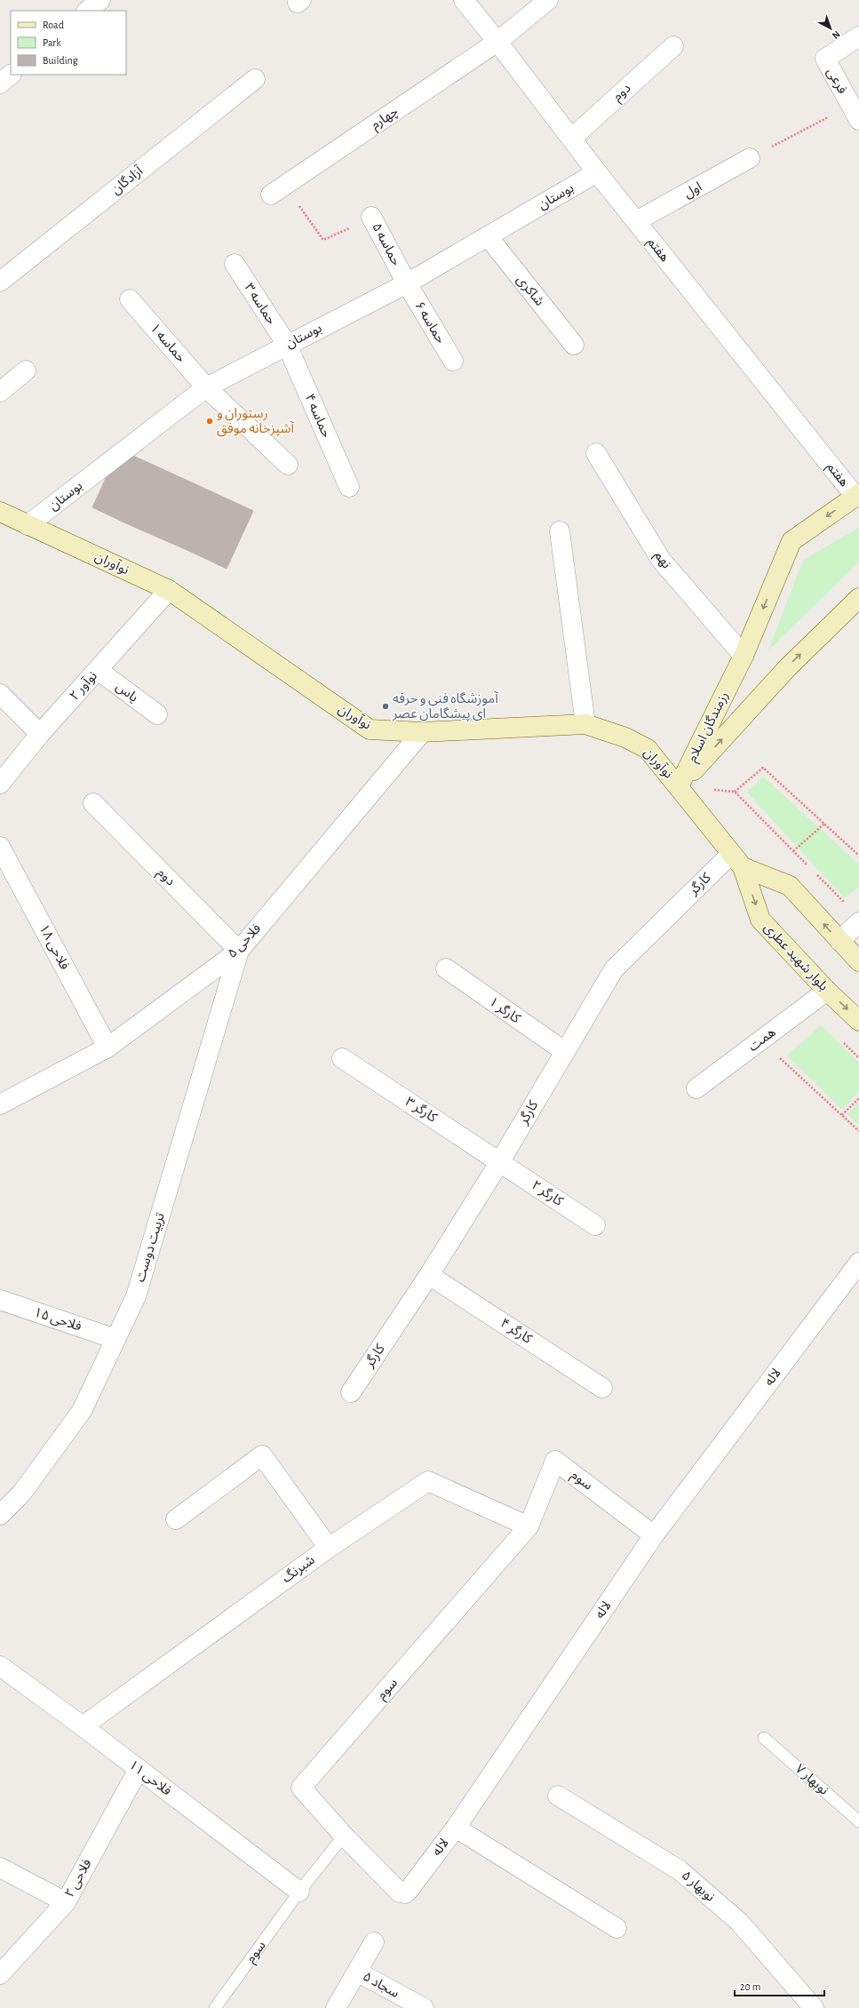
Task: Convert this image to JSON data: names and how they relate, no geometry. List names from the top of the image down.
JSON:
{
  "streets": {
    "street": [
      "فرعی",
      "دوم",
      "چهارم",
      "آزادگان",
      "اول",
      "بوستان",
      "حماسه ۵",
      "هفتم",
      "شاکری",
      "حماسه ۳",
      "حماسه ۶",
      "حماسه ۱",
      "حماسه ۴",
      "نهم",
      "نوآوران",
      "نوآور ۲",
      "یاس",
      "رزمندگان اسلام",
      "کارگر",
      "فلاحی ۵",
      "فلاحی ۱۸",
      "بلوار شهید عطری",
      "کارگر ۱",
      "همت",
      "کارگر ۳",
      "کارگر ۲",
      "تربیت دوست",
      "فلاحی ۱۵",
      "کارگر ۴",
      "لاله",
      "سوم",
      "شبرنگ",
      "فلاحی ۱۱",
      "فلاحی ۲",
      "نوبهار ۵",
      "سجاد ۵"
    ],
    "lane": ["نوبهار ۷"]
  },
  "crossings": [
    ["دوم", "هفتم"],
    ["دوم", "فلاحی ۵"],
    ["دوم", "تربیت دوست"],
    ["چهارم", "حماسه ۵"],
    ["چهارم", "هفتم"],
    ["اول", "هفتم"],
    ["بوستان", "حماسه ۵"],
    ["بوستان", "هفتم"],
    ["بوستان", "شاکری"],
    ["بوستان", "حماسه ۳"],
    ["بوستان", "حماسه ۶"],
    ["بوستان", "حماسه ۱"],
    ["بوستان", "حماسه ۴"],
    ["بوستان", "نوآوران"],
    ["حماسه ۵", "حماسه ۶"],
    ["هفتم", "رزمندگان اسلام"],
    ["حماسه ۳", "حماسه ۴"],
    ["نهم", "رزمندگان اسلام"],
    ["نوآوران", "نوآور ۲"],
    ["نوآوران", "رزمندگان اسلام"],
    ["نوآوران", "کارگر"],
    ["نوآوران", "فلاحی ۵"],
    ["نوآوران", "بلوار شهید عطری"],
    ["نوآور ۲", "یاس"],
    ["کارگر", "بلوار شهید عطری"],
    ["کارگر", "کارگر ۱"],
    ["کارگر", "کارگر ۳"],
    ["کارگر", "کارگر ۲"],
    ["کارگر", "کارگر ۴"],
    ["فلاحی ۵", "فلاحی ۱۸"],
    ["فلاحی ۵", "تربیت دوست"],
    ["بلوار شهید عطری", "همت"],
    ["کارگر ۳", "کارگر ۲"],
    ["تربیت دوست", "فلاحی ۱۵"],
    ["لاله", "سوم"],
    ["سوم", "شبرنگ"],
    ["سوم", "فلاحی ۱۱"],
    ["شبرنگ", "فلاحی ۱۱"],
    ["فلاحی ۱۱", "فلاحی ۲"]
  ],
  "places": ["رستوران و آشپزخانه موفق", "آموزشگاه فنی و حرفه ای پیشگامان عصر"],
  "legend": ["Road", "Park", "Building"],
  "scale_bar": "20 m",
  "north": "bottom right"
}
